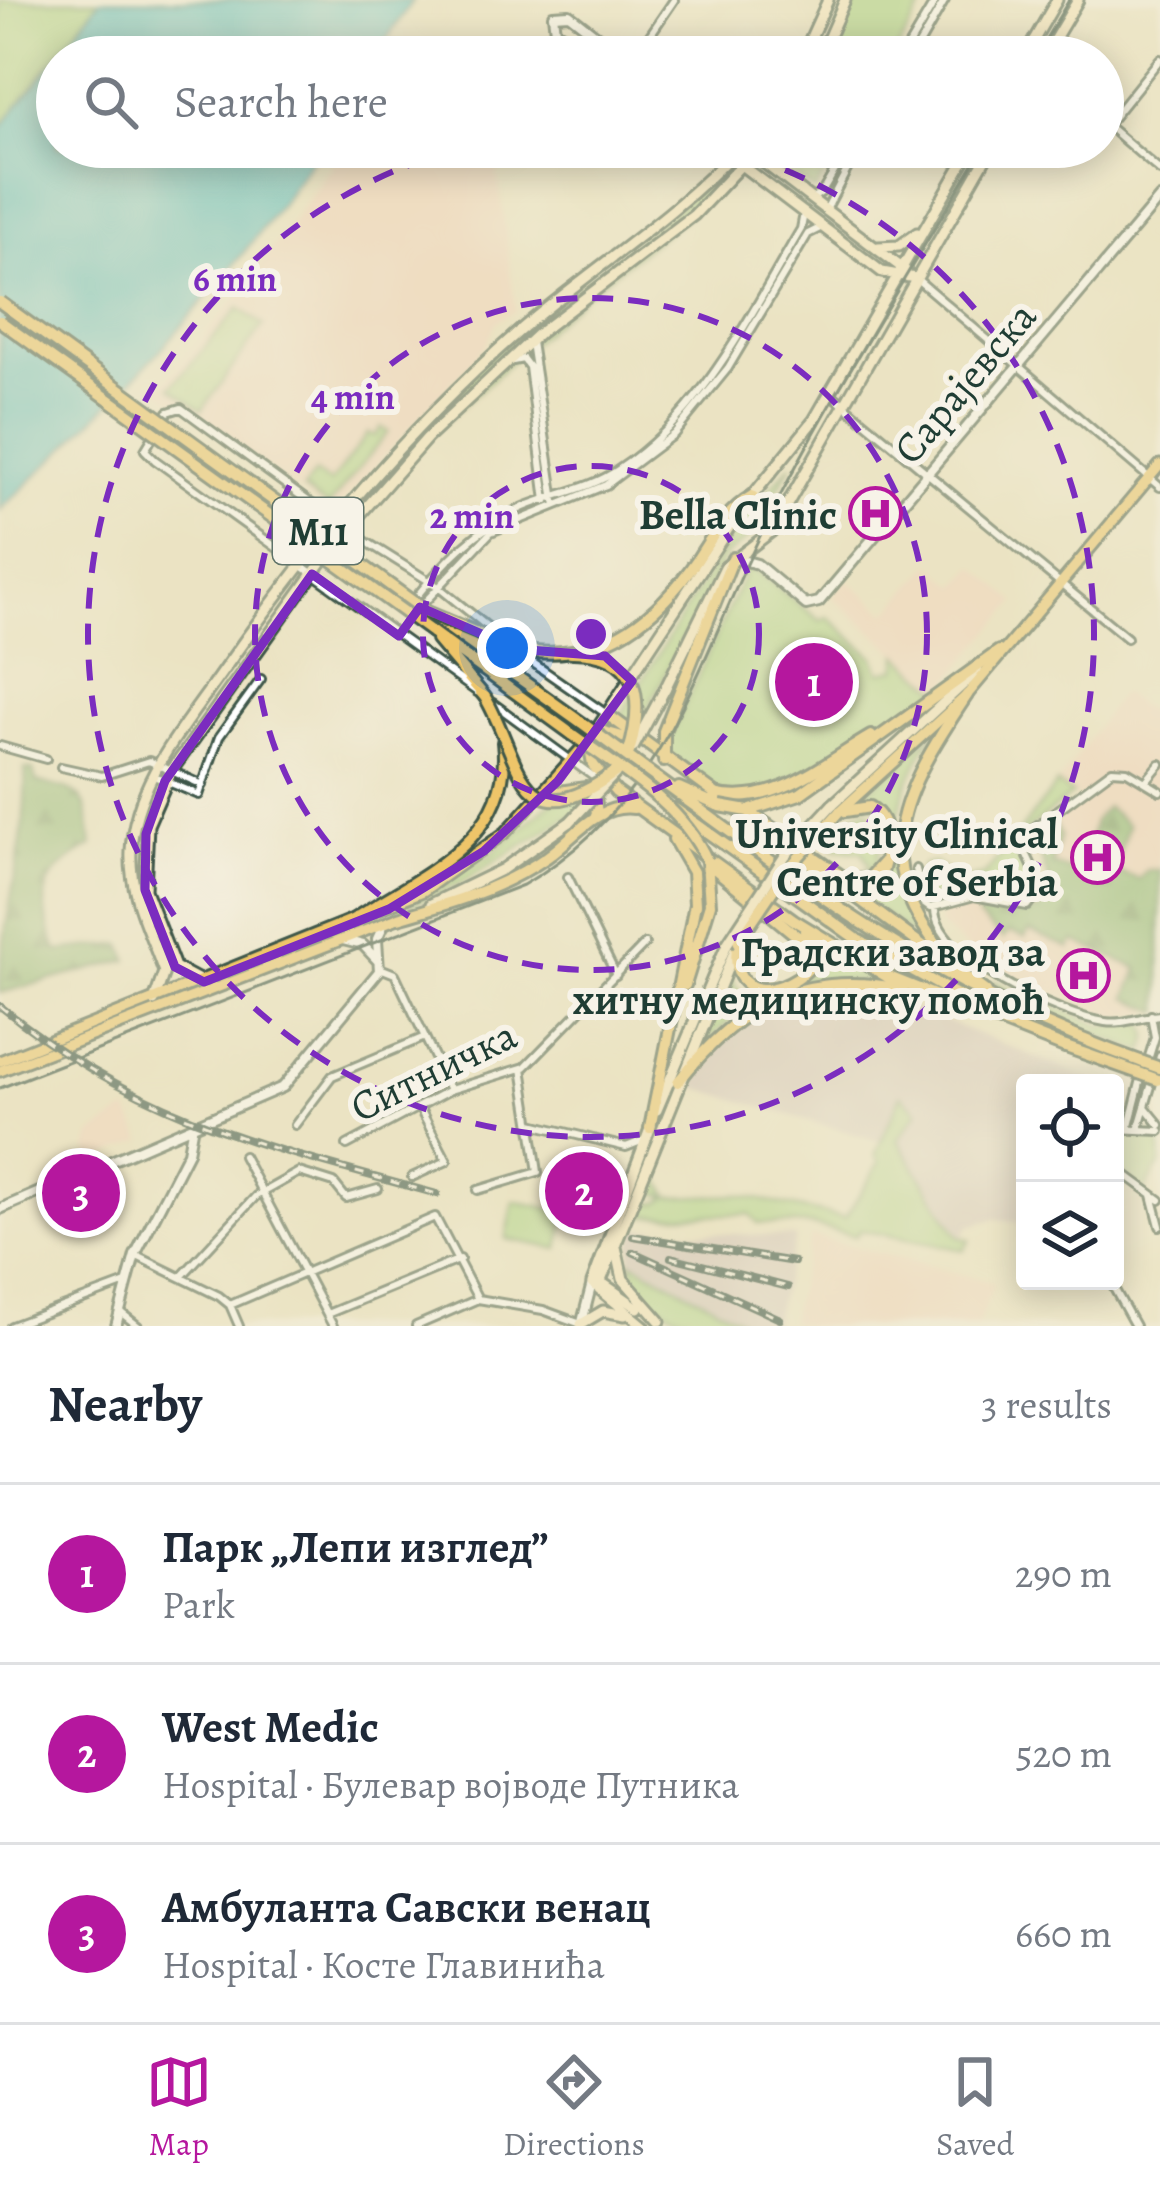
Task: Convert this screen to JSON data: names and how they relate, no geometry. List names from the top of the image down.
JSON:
{
  "streets": {
    "highway": ["M11"],
    "street": ["Сарајевска", "Ситничка"]
  },
  "places": {
    "hospital": ["Bella Clinic", "University Clinical Centre of Serbia", "Градски завод за хитну медицинску помоћ"]
  },
  "page": {
    "search": "Search here",
    "pins": ["1", "2", "3"],
    "heading": ["Nearby", "3 results"],
    "list": [
      {
        "mark": "1",
        "name": "Парк „Лепи изглед”",
        "note": "Park",
        "value": "290 m"
      },
      {
        "mark": "2",
        "name": "West Medic",
        "note": "Hospital · Булевар војводе Путника",
        "value": "520 m"
      },
      {
        "mark": "3",
        "name": "Амбуланта Савски венац",
        "note": "Hospital · Косте Главинића",
        "value": "660 m"
      }
    ],
    "nav": ["Map", "Directions", "Saved"]
  },
  "rings": ["6 min", "4 min", "2 min"]
}
